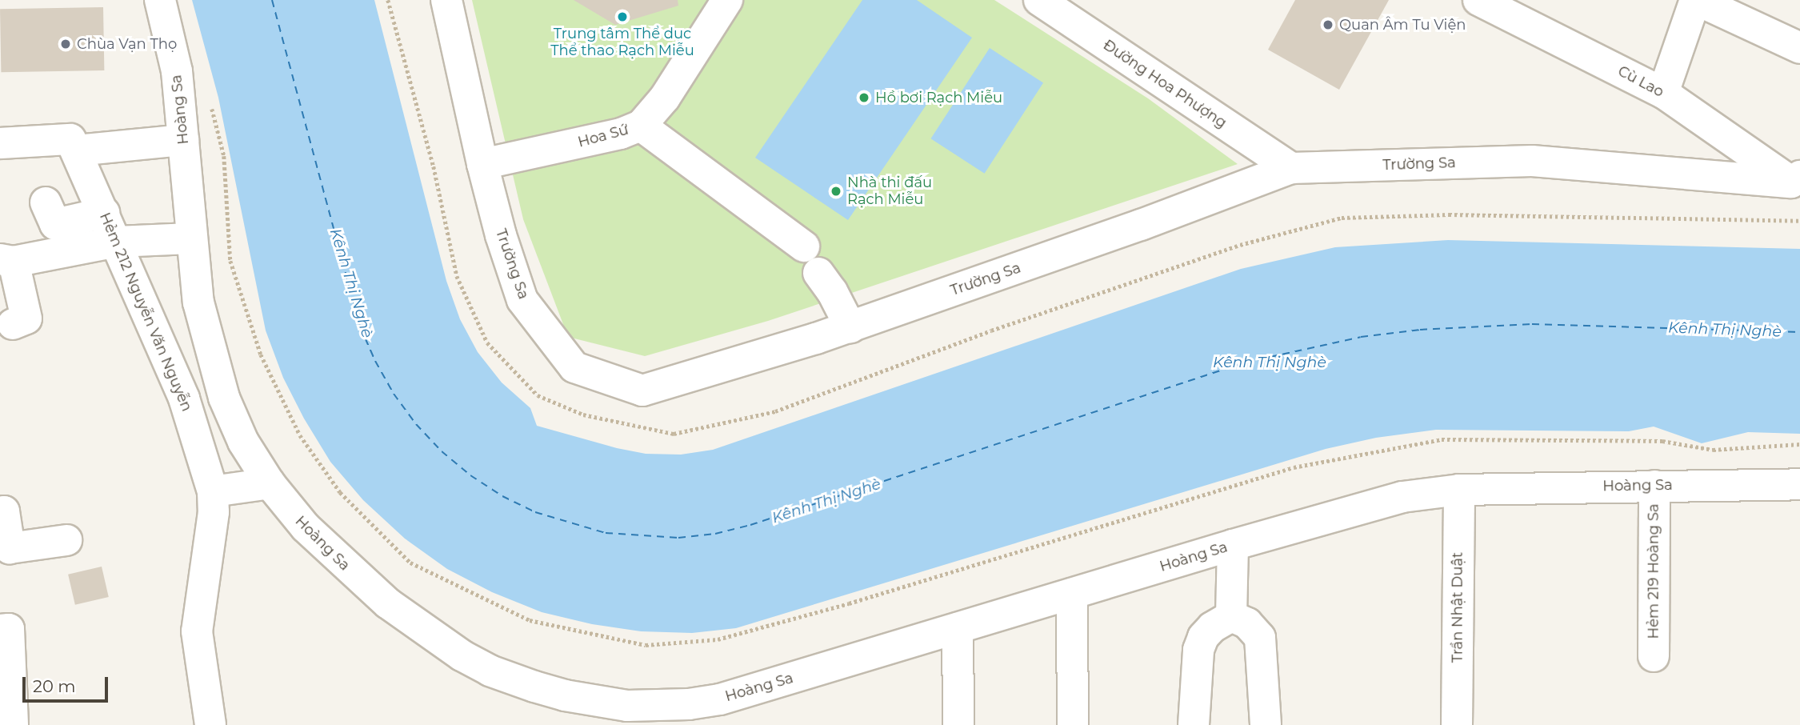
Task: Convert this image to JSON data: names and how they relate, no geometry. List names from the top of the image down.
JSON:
{
  "streets": {
    "street": [
      "Cù Lao",
      "Đường Hoa Phượng",
      "Hoàng Sa",
      "Hoa Sứ",
      "Trường Sa",
      "Hẻm 212 Nguyễn Văn Nguyễn",
      "Hẻm 219 Hoàng Sa",
      "Trần Nhật Duật"
    ]
  },
  "crossings": [
    ["Cù Lao", "Trường Sa"],
    ["Đường Hoa Phượng", "Trường Sa"],
    ["Hoàng Sa", "Hẻm 219 Hoàng Sa"],
    ["Hoàng Sa", "Trần Nhật Duật"],
    ["Hoa Sứ", "Trường Sa"]
  ],
  "water": ["Kênh Thị Nghè"],
  "places": [
    "Trung tâm Thể dục Thể thao Rạch Miễu",
    "Quan Âm Tu Viện",
    "Chùa Vạn Thọ",
    "Hồ bơi Rạch Miễu",
    "Nhà thi đấu Rạch Miễu"
  ],
  "scale_bar": "20 m"
}
